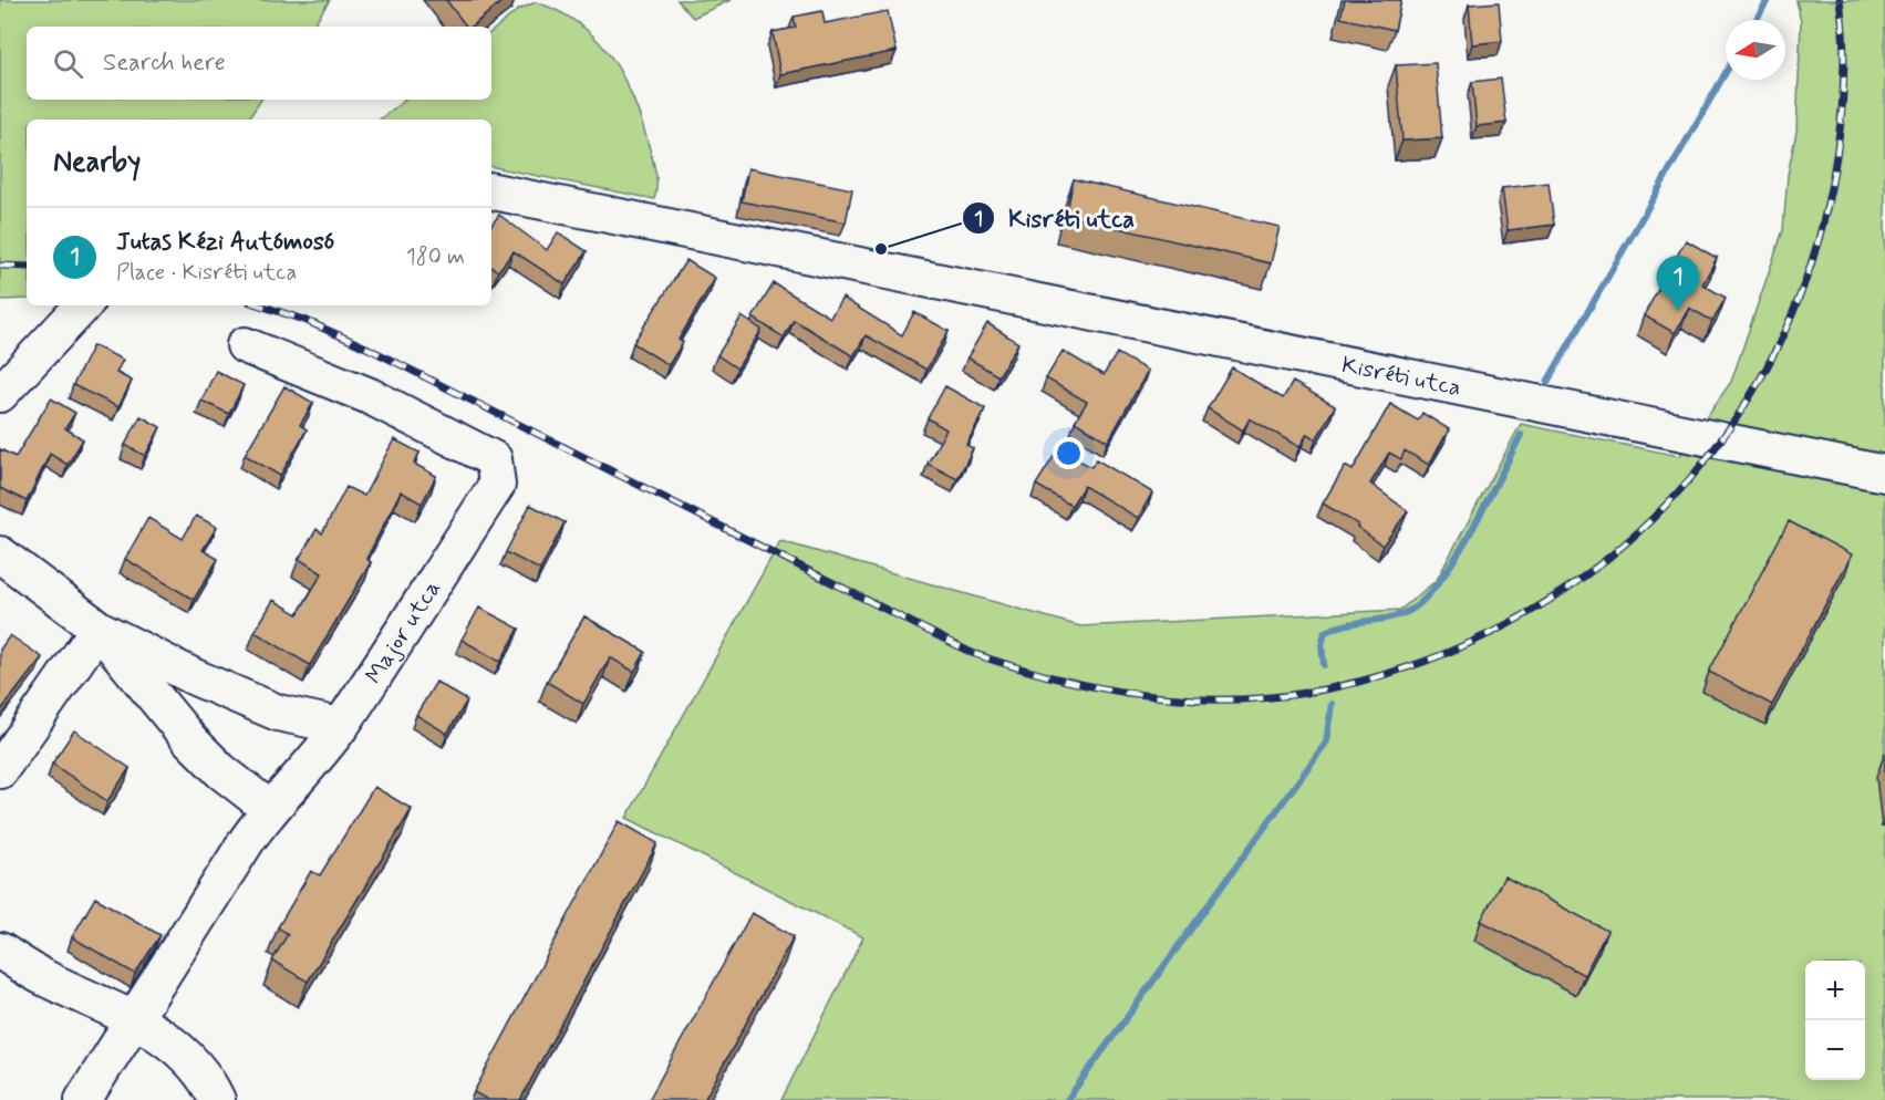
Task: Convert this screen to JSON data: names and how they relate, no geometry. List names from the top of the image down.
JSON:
{
  "streets": {
    "street": ["Kisréti utca", "Major utca"]
  },
  "places": ["Kisréti utca"],
  "north": "left",
  "page": {
    "search": "Search here",
    "heading": "Nearby",
    "list": [
      {
        "mark": "1",
        "name": "Jutas Kézi Autómosó",
        "note": "Place · Kisréti utca",
        "value": "180 m"
      }
    ],
    "pins": "1",
    "map_buttons": ["+", "−"]
  }
}
